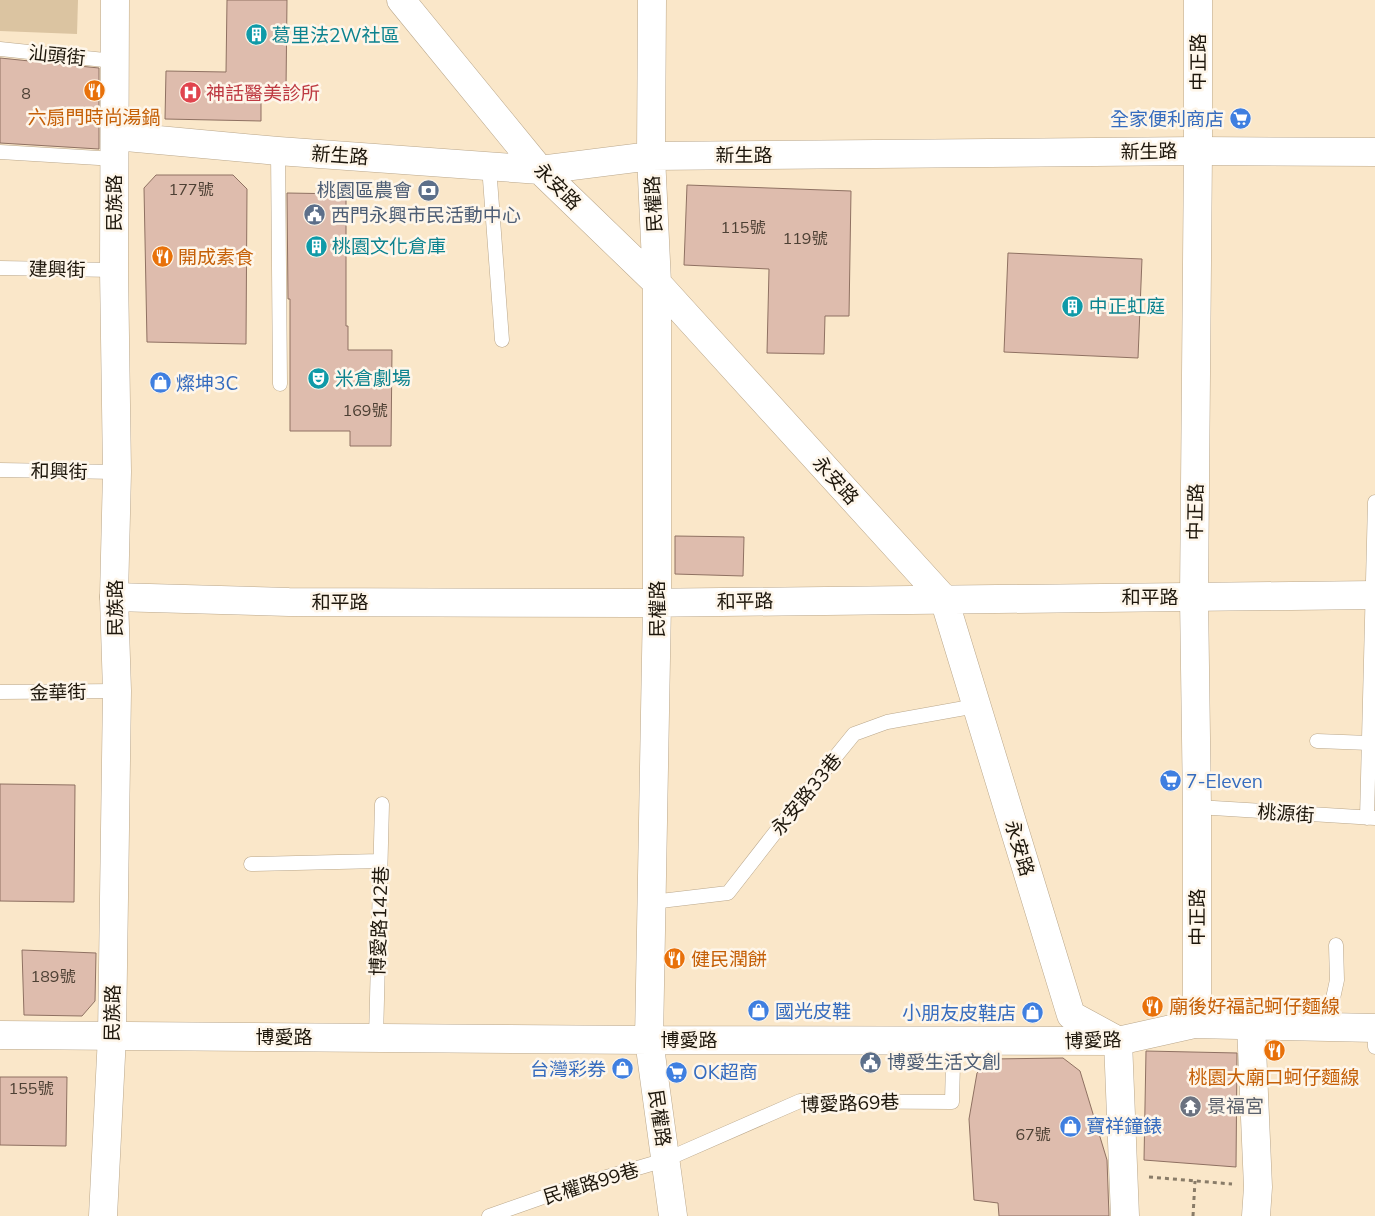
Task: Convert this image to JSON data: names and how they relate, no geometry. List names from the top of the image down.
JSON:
{
  "streets": {
    "street": [
      "中正路",
      "新生路",
      "永安路",
      "民族路",
      "民權路",
      "和平路",
      "博愛路"
    ],
    "lane": [
      "汕頭街",
      "建興街",
      "和興街",
      "金華街",
      "永安路33巷",
      "桃源街",
      "博愛路142巷",
      "博愛路69巷",
      "民權路99巷"
    ]
  },
  "crossings": [
    ["汕頭街", "民族路"],
    ["中正路", "新生路"],
    ["中正路", "和平路"],
    ["中正路", "桃源街"],
    ["中正路", "博愛路"],
    ["新生路", "永安路"],
    ["新生路", "民族路"],
    ["新生路", "民權路"],
    ["永安路", "民權路"],
    ["永安路", "和平路"],
    ["永安路", "永安路33巷"],
    ["永安路", "博愛路"],
    ["民族路", "建興街"],
    ["民族路", "和興街"],
    ["民族路", "和平路"],
    ["民族路", "金華街"],
    ["民族路", "博愛路"],
    ["民權路", "和平路"],
    ["民權路", "永安路33巷"],
    ["民權路", "博愛路"],
    ["民權路", "博愛路69巷"],
    ["民權路", "民權路99巷"],
    ["博愛路142巷", "博愛路"],
    ["博愛路", "博愛路69巷"],
    ["博愛路69巷", "民權路99巷"]
  ],
  "places": {
    "building": ["葛里法2W社區", "桃園文化倉庫", "中正虹庭"],
    "restaurant": [
      "六扇門時尚湯鍋",
      "開成素食",
      "健民潤餅",
      "廟後好福記蚵仔麵線",
      "桃園大廟口蚵仔麵線"
    ],
    "hospital": ["神話醫美診所"],
    "supermarket": ["全家便利商店", "7-Eleven", "OK超商"],
    "bank": ["桃園區農會"],
    "public building": ["西門永興市民活動中心", "博愛生活文創"],
    "theatre": ["米倉劇場"],
    "shop": [
      "燦坤3C",
      "國光皮鞋",
      "小朋友皮鞋店",
      "台灣彩券",
      "寶祥鐘錶"
    ],
    "temple": ["景福宮"]
  },
  "house_numbers": [
    "8",
    "177號",
    "115號",
    "119號",
    "169號",
    "189號",
    "155號",
    "67號"
  ]
}
